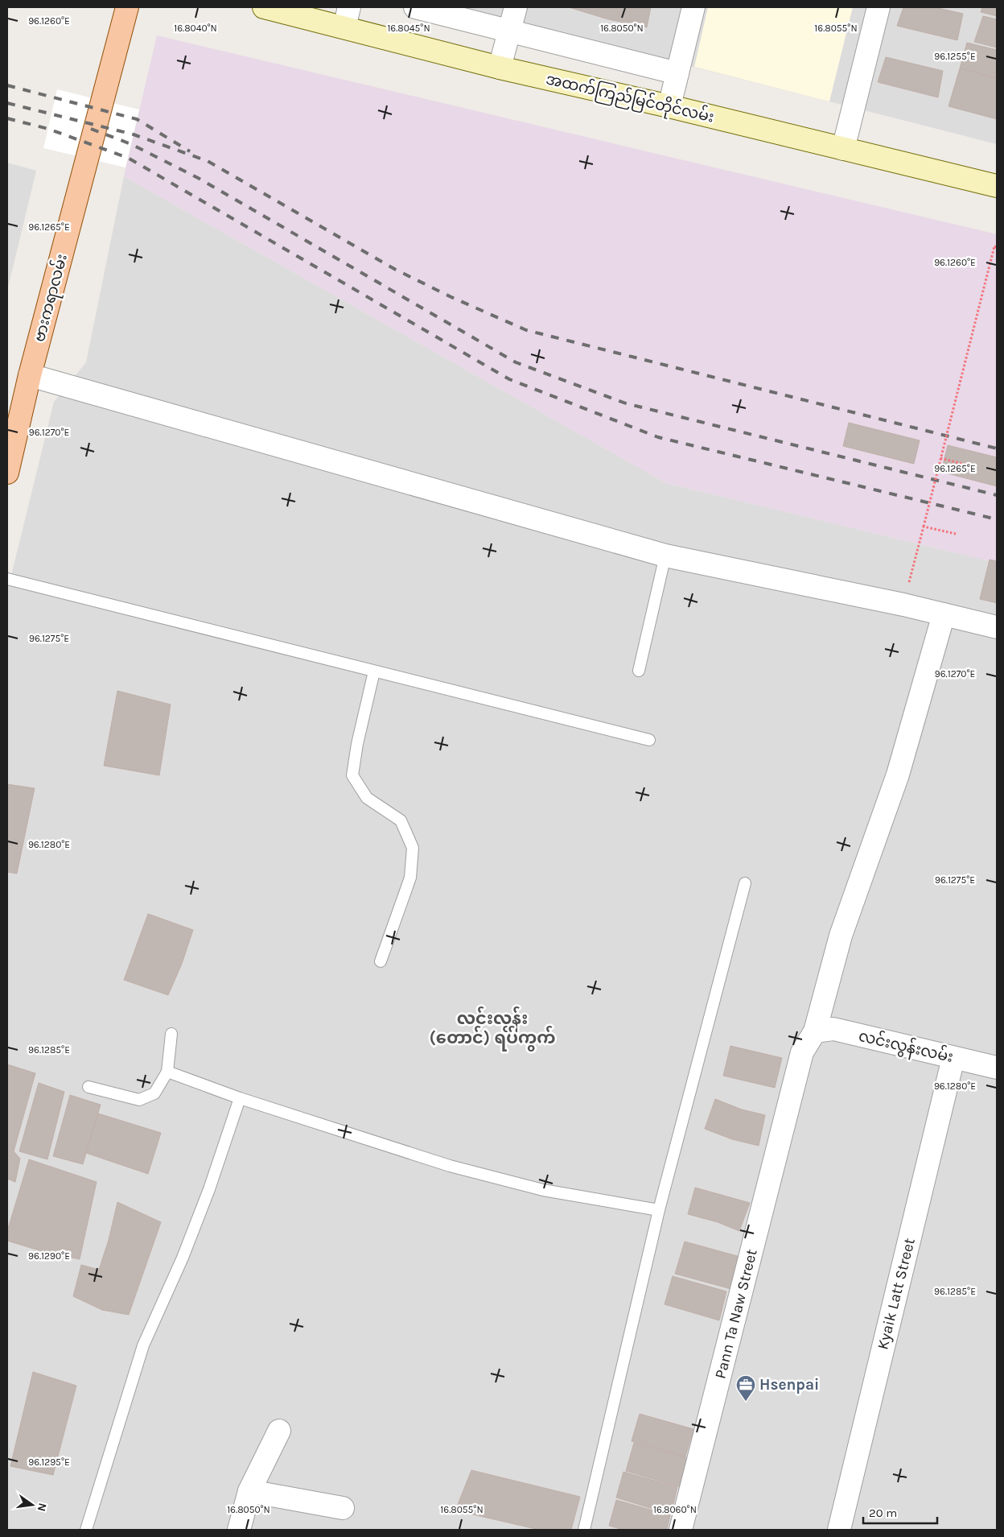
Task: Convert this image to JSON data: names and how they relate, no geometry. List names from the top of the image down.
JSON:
{
  "streets": {
    "main road": ["အထက်ကြည်မြင်တိုင်လမ်း", "ဗားကရာလမ်း"],
    "street": ["လင်းလွန်းလမ်း", "Kyaik Latt Street", "Pann Ta Naw Street"]
  },
  "crossings": [
    ["လင်းလွန်းလမ်း", "Kyaik Latt Street"],
    ["လင်းလွန်းလမ်း", "Pann Ta Naw Street"]
  ],
  "districts": ["လင်းလွန်း (တောင်) ရပ်ကွက်"],
  "places": {
    "office": ["Hsenpai"]
  },
  "scale_bar": "20 m",
  "north": "right",
  "coordinates": [
    "96.1260°E",
    "16.8040°N",
    "16.8045°N",
    "16.8050°N",
    "16.8055°N",
    "96.1255°E",
    "96.1265°E",
    "96.1270°E",
    "96.1275°E",
    "96.1280°E",
    "96.1285°E",
    "96.1290°E",
    "96.1295°E",
    "16.8060°N"
  ]
}
